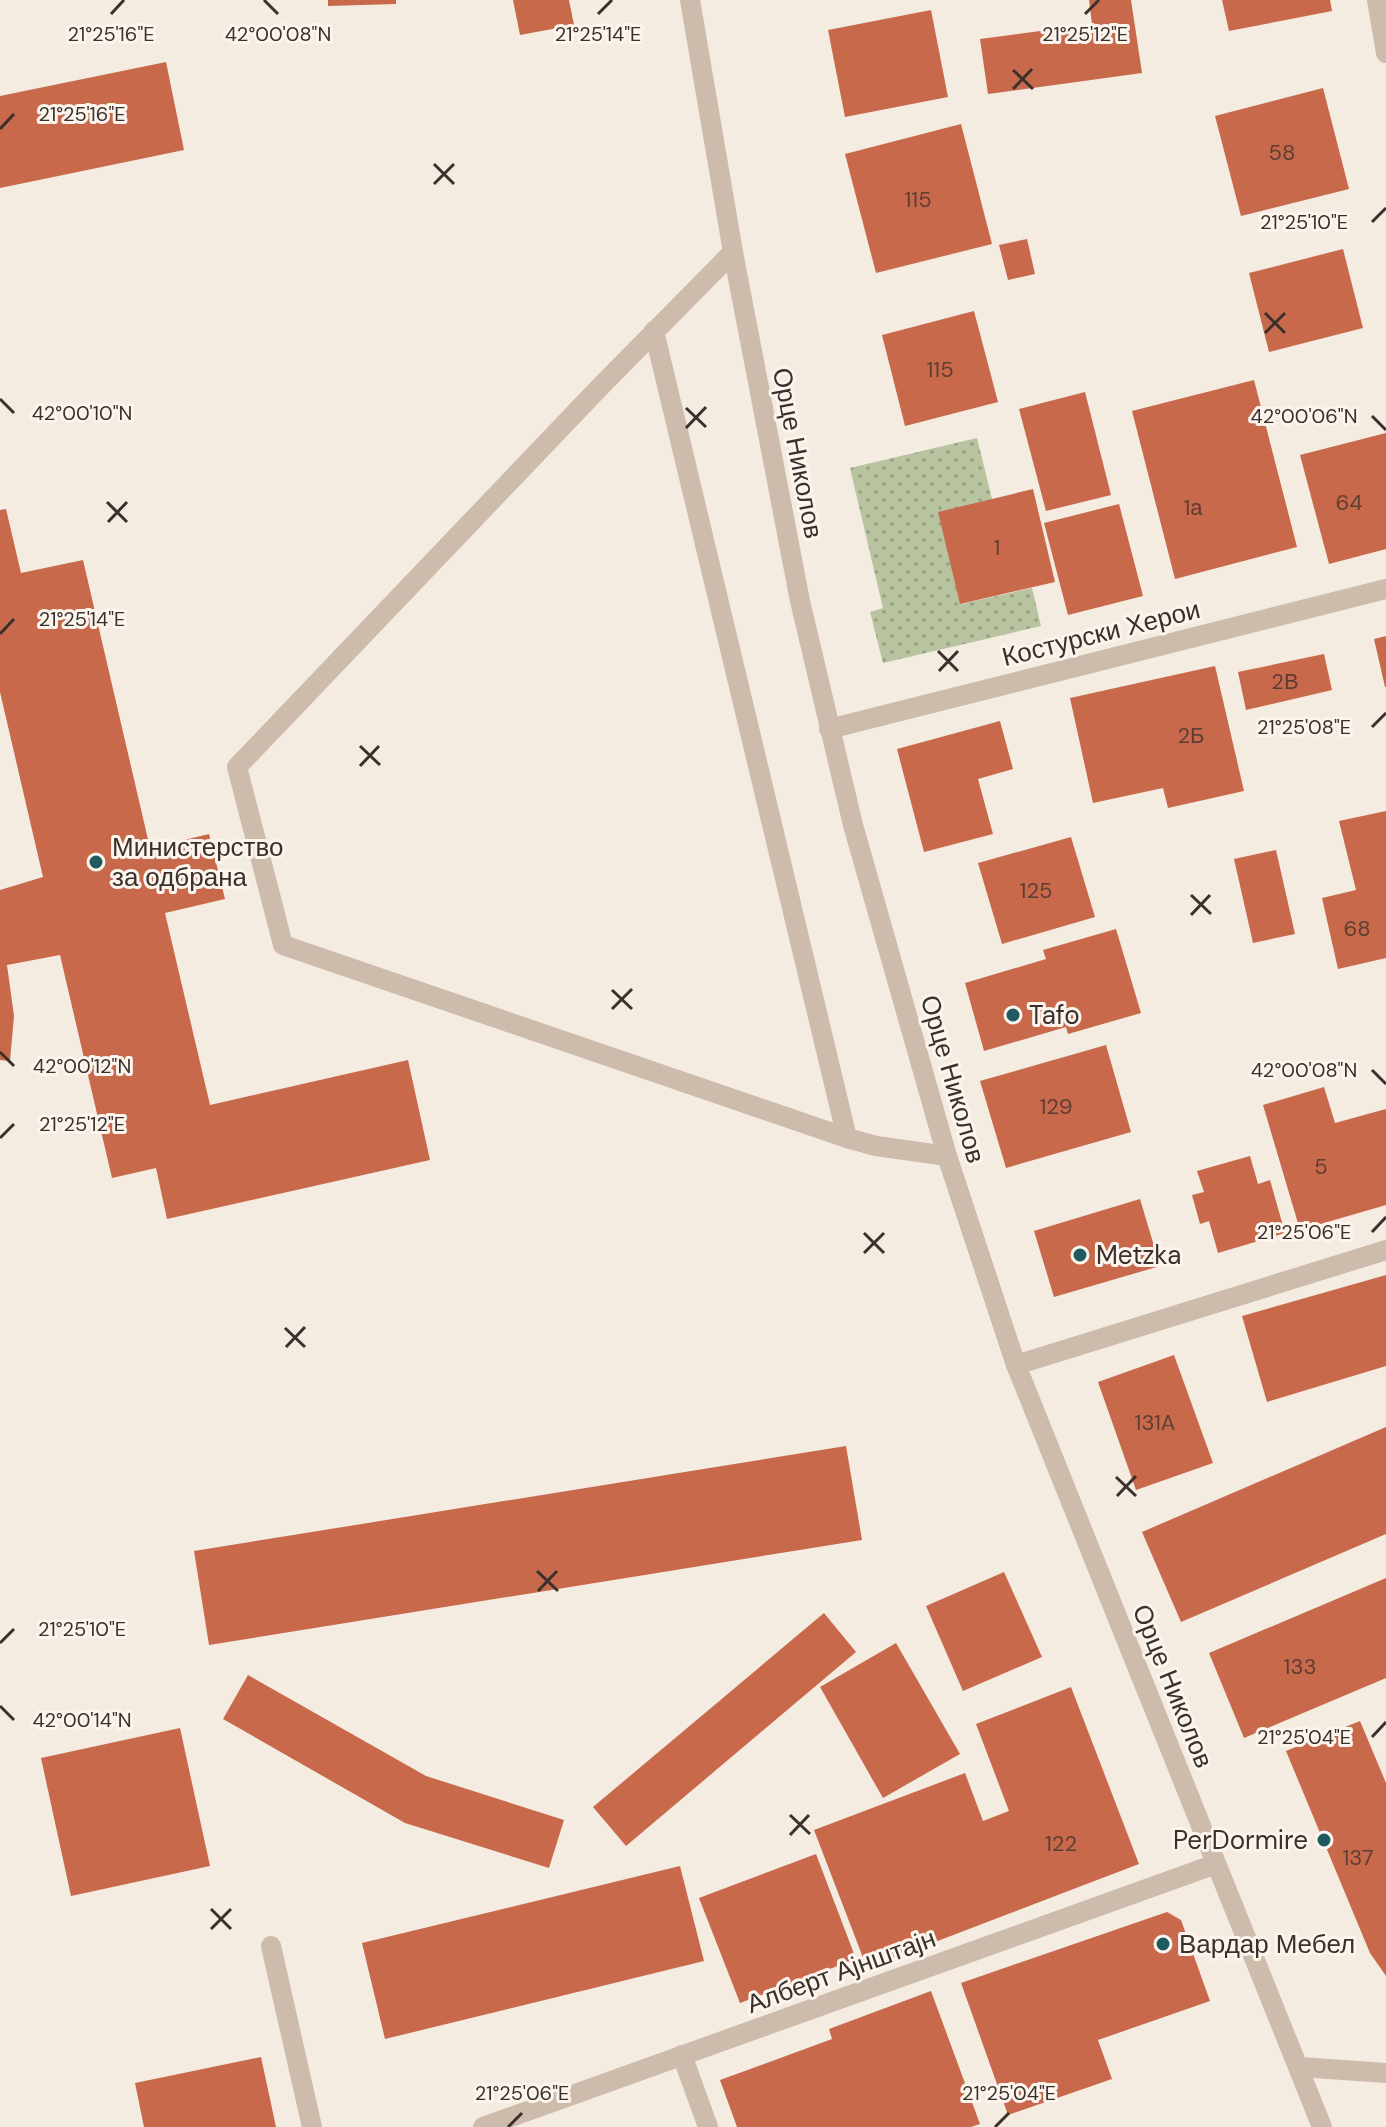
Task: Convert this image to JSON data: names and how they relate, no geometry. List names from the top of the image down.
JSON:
{
  "streets": {
    "street": ["Орце Николов", "Костурски Херои", "Алберт Ајнштајн"]
  },
  "crossings": [
    ["Орце Николов", "Костурски Херои"],
    ["Орце Николов", "Алберт Ајнштајн"]
  ],
  "places": [
    "Министерство за одбрана",
    "Tafo",
    "Metzka",
    "PerDormire",
    "Вардар Мебел"
  ],
  "house_numbers": [
    "58",
    "115",
    "115",
    "64",
    "1а",
    "1",
    "2В",
    "2Б",
    "125",
    "68",
    "129",
    "5",
    "131A",
    "133",
    "122",
    "137"
  ],
  "coordinates": [
    "42°00'08\"N",
    "21°25'16\"E",
    "21°25'14\"E",
    "21°25'12\"E",
    "21°25'10\"E",
    "42°00'10\"N",
    "42°00'06\"N",
    "21°25'08\"E",
    "42°00'12\"N",
    "21°25'06\"E",
    "42°00'14\"N",
    "21°25'04\"E"
  ]
}
